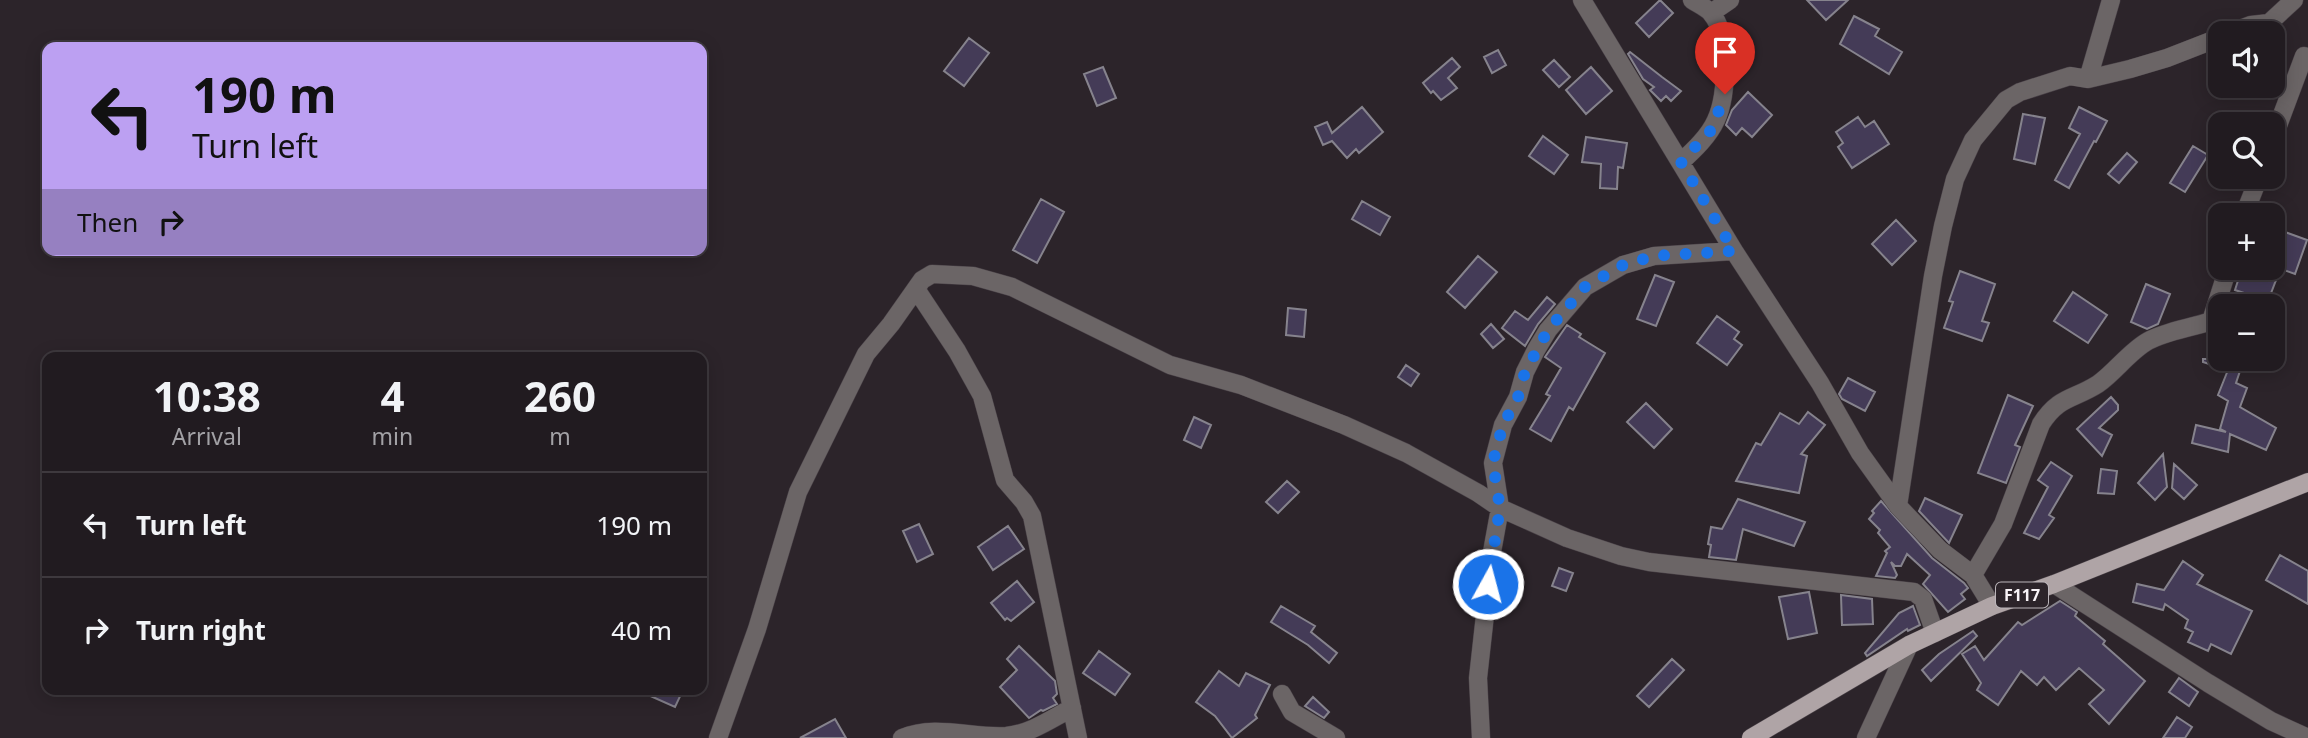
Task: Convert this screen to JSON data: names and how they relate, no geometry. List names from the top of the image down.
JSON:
{
  "streets": {
    "main road": ["F117"]
  },
  "page": {
    "map_buttons": ["+", "−"],
    "turn": ["190 m", "Turn left"],
    "then": "Then",
    "eta": [
      "10:38",
      "Arrival",
      "4",
      "min",
      "260",
      "m"
    ],
    "list": [
      {
        "name": "Turn left",
        "value": "190 m"
      },
      {
        "name": "Turn right",
        "value": "40 m"
      }
    ]
  }
}
